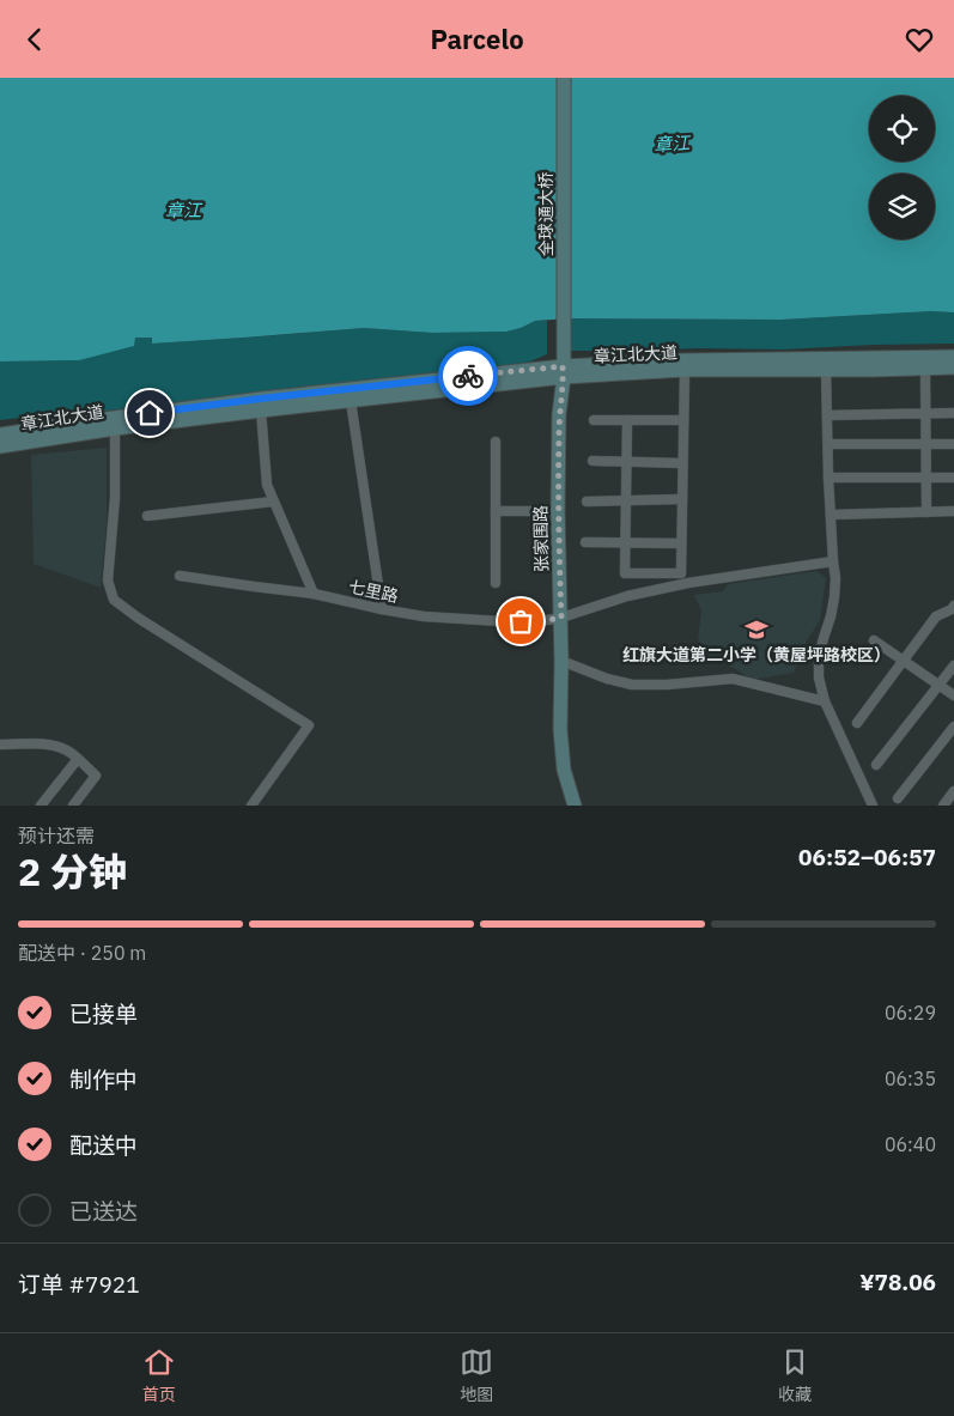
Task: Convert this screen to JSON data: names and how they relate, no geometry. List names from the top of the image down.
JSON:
{
  "streets": {
    "main road": ["全球通大桥", "章江北大道", "张家围路"],
    "street": ["七里路"]
  },
  "crossings": [
    ["全球通大桥", "张家围路"],
    ["章江北大道", "张家围路"],
    ["张家围路", "七里路"]
  ],
  "water": ["章江"],
  "places": {
    "school or university": ["红旗大道第二小学（黄屋坪路校区）"]
  },
  "page": {
    "header": "Parcelo",
    "heading": ["2 分钟", "预计还需", "06:52–06:57"],
    "panel": ["订单 #7921", "¥78.06"],
    "bar": "配送中 · 250 m",
    "list": [
      ["已接单", "06:29"],
      ["制作中", "06:35"],
      ["配送中", "06:40"],
      "已送达"
    ],
    "tabs": ["首页", "地图", "收藏"]
  }
}
